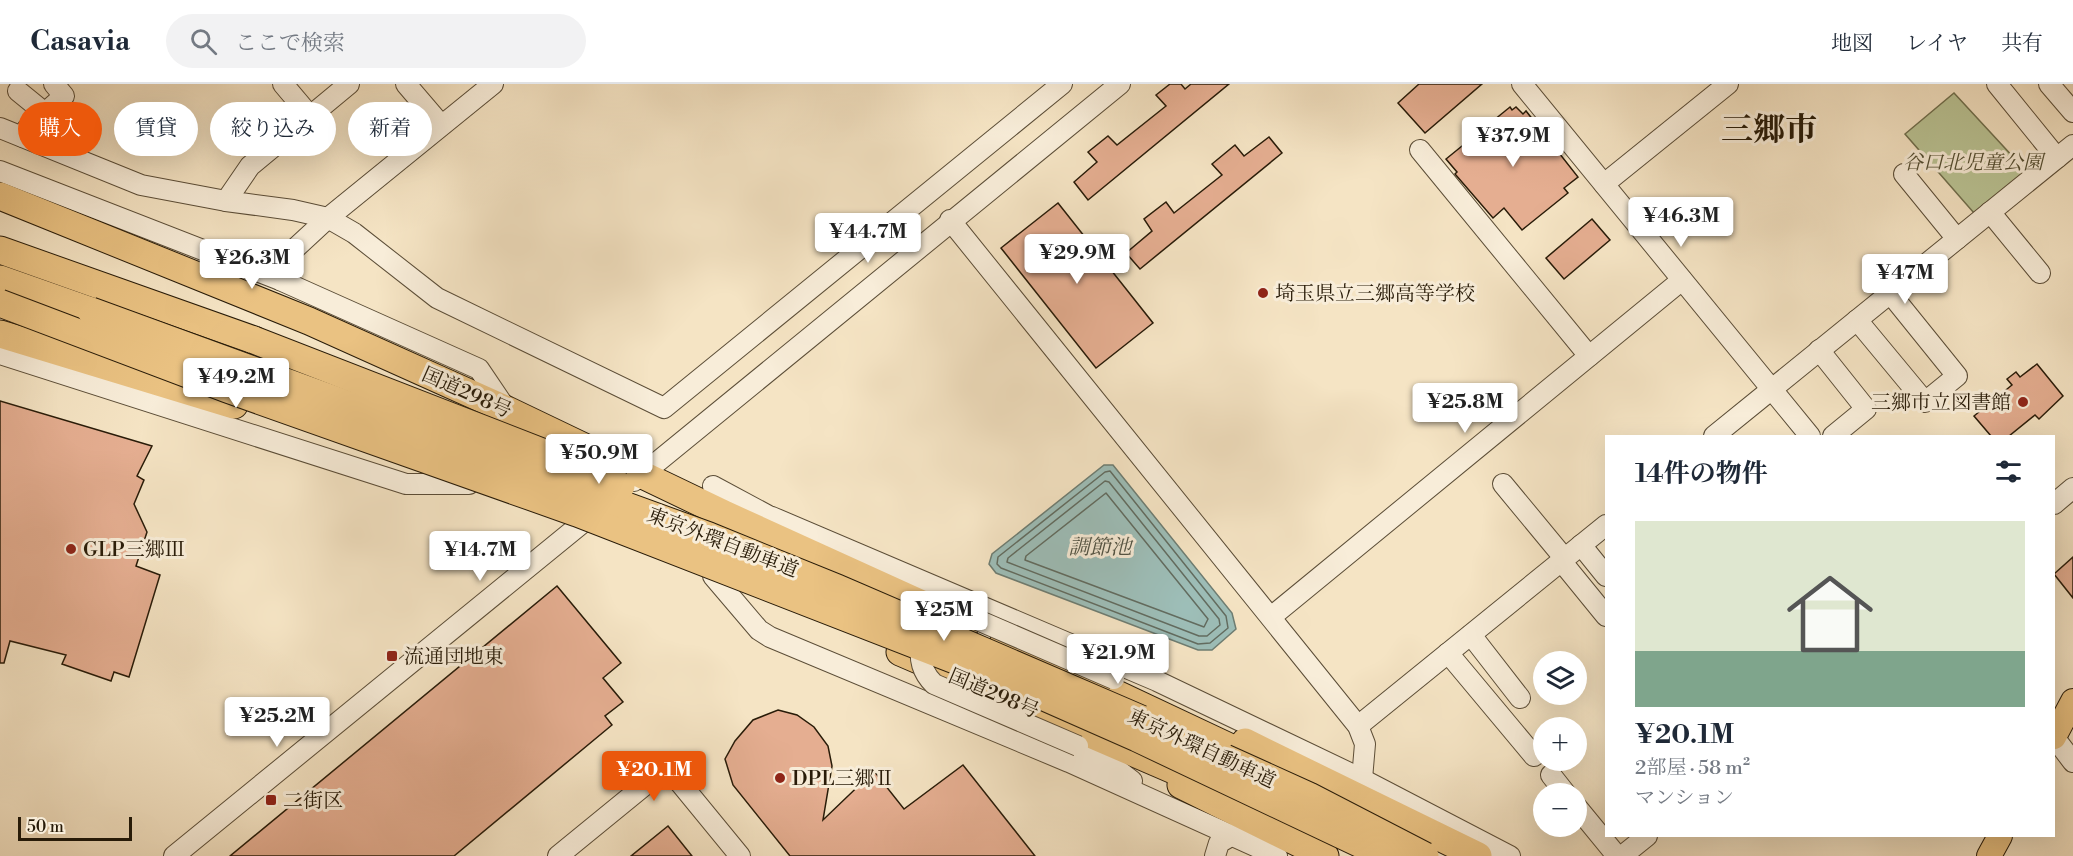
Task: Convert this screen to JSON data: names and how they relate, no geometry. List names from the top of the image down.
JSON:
{
  "streets": {
    "highway": ["国道298号", "東京外環自動車道"]
  },
  "districts": ["三郷市"],
  "water": ["調節池"],
  "parks": ["谷口北児童公園"],
  "places": {
    "other": [
      "埼玉県立三郷高等学校",
      "三郷市立図書館",
      "GLP三郷Ⅲ",
      "DPL三郷Ⅱ"
    ],
    "transit": ["流通団地東", "二街区"]
  },
  "scale_bar": "50 m",
  "page": {
    "header": "Casavia",
    "search": "ここで検索",
    "nav": ["地図", "レイヤ", "共有"],
    "chip": [
      "購入",
      "賃貸",
      "絞り込み",
      "新着"
    ],
    "price": [
      "¥37.9M",
      "¥46.3M",
      "¥44.7M",
      "¥29.9M",
      "¥26.3M",
      "¥47M",
      "¥49.2M",
      "¥25.8M",
      "¥50.9M",
      "¥14.7M",
      "¥25M",
      "¥21.9M",
      "¥25.2M",
      "¥20.1M"
    ],
    "heading": "14件の物件",
    "list": [
      {
        "name": "¥20.1M",
        "note": "2部屋 · 58 m² · マンション"
      }
    ],
    "map_buttons": ["+", "−"],
    "scale": "50 m"
  }
}
